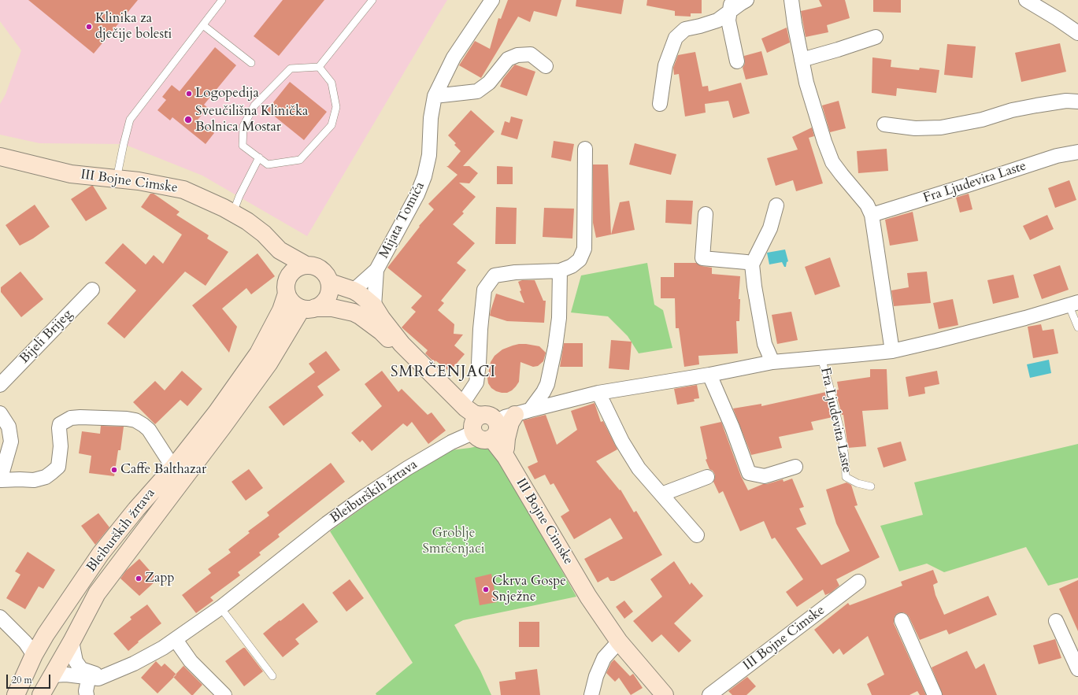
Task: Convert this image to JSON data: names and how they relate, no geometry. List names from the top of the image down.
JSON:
{
  "streets": {
    "street": [
      "III Bojne Cimske",
      "Fra Ljudevita Laste",
      "Mijata Tomića",
      "Bijeli Brijeg",
      "Bleiburških žrtava"
    ]
  },
  "crossings": [
    ["III Bojne Cimske", "Fra Ljudevita Laste"],
    ["III Bojne Cimske", "Bleiburških žrtava"],
    ["Fra Ljudevita Laste", "Bleiburških žrtava"]
  ],
  "districts": ["SMRČENJACI"],
  "parks": ["Groblje Smrčenjaci"],
  "places": [
    "Klinika za dječije bolesti",
    "Logopedija",
    "Sveučilišna Klinička Bolnica Mostar",
    "Caffe Balthazar",
    "Zapp",
    "Ckrva Gospe Snježne"
  ],
  "scale_bar": "20 m"
}
